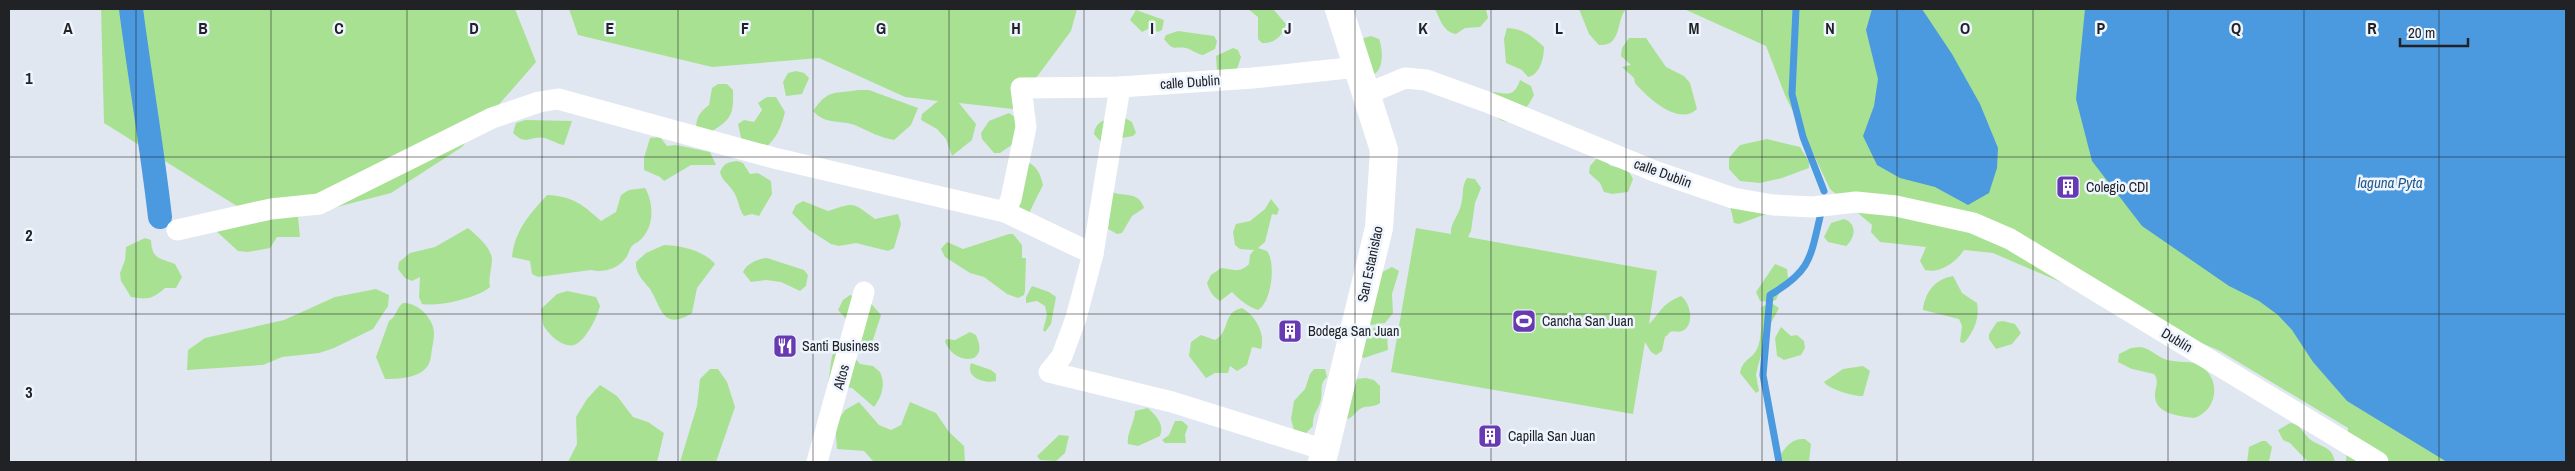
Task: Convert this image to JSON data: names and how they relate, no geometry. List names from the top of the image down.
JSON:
{
  "streets": {
    "main road": ["San Estanislao"],
    "street": ["calle Dublin", "Dublín", "Altos"]
  },
  "crossings": [
    ["calle Dublin", "San Estanislao"],
    ["calle Dublin", "Dublín"]
  ],
  "water": ["laguna Pyta"],
  "places": {
    "building": ["Colegio CDI", "Bodega San Juan", "Capilla San Juan"],
    "sports": ["Cancha San Juan"],
    "restaurant": ["Santi Business"]
  },
  "scale_bar": "20 m",
  "grid": {
    "columns": [
      "A",
      "B",
      "C",
      "D",
      "E",
      "F",
      "G",
      "H",
      "I",
      "J",
      "K",
      "L",
      "M",
      "N",
      "O",
      "P",
      "Q",
      "R"
    ],
    "rows": ["1", "2", "3"]
  }
}
